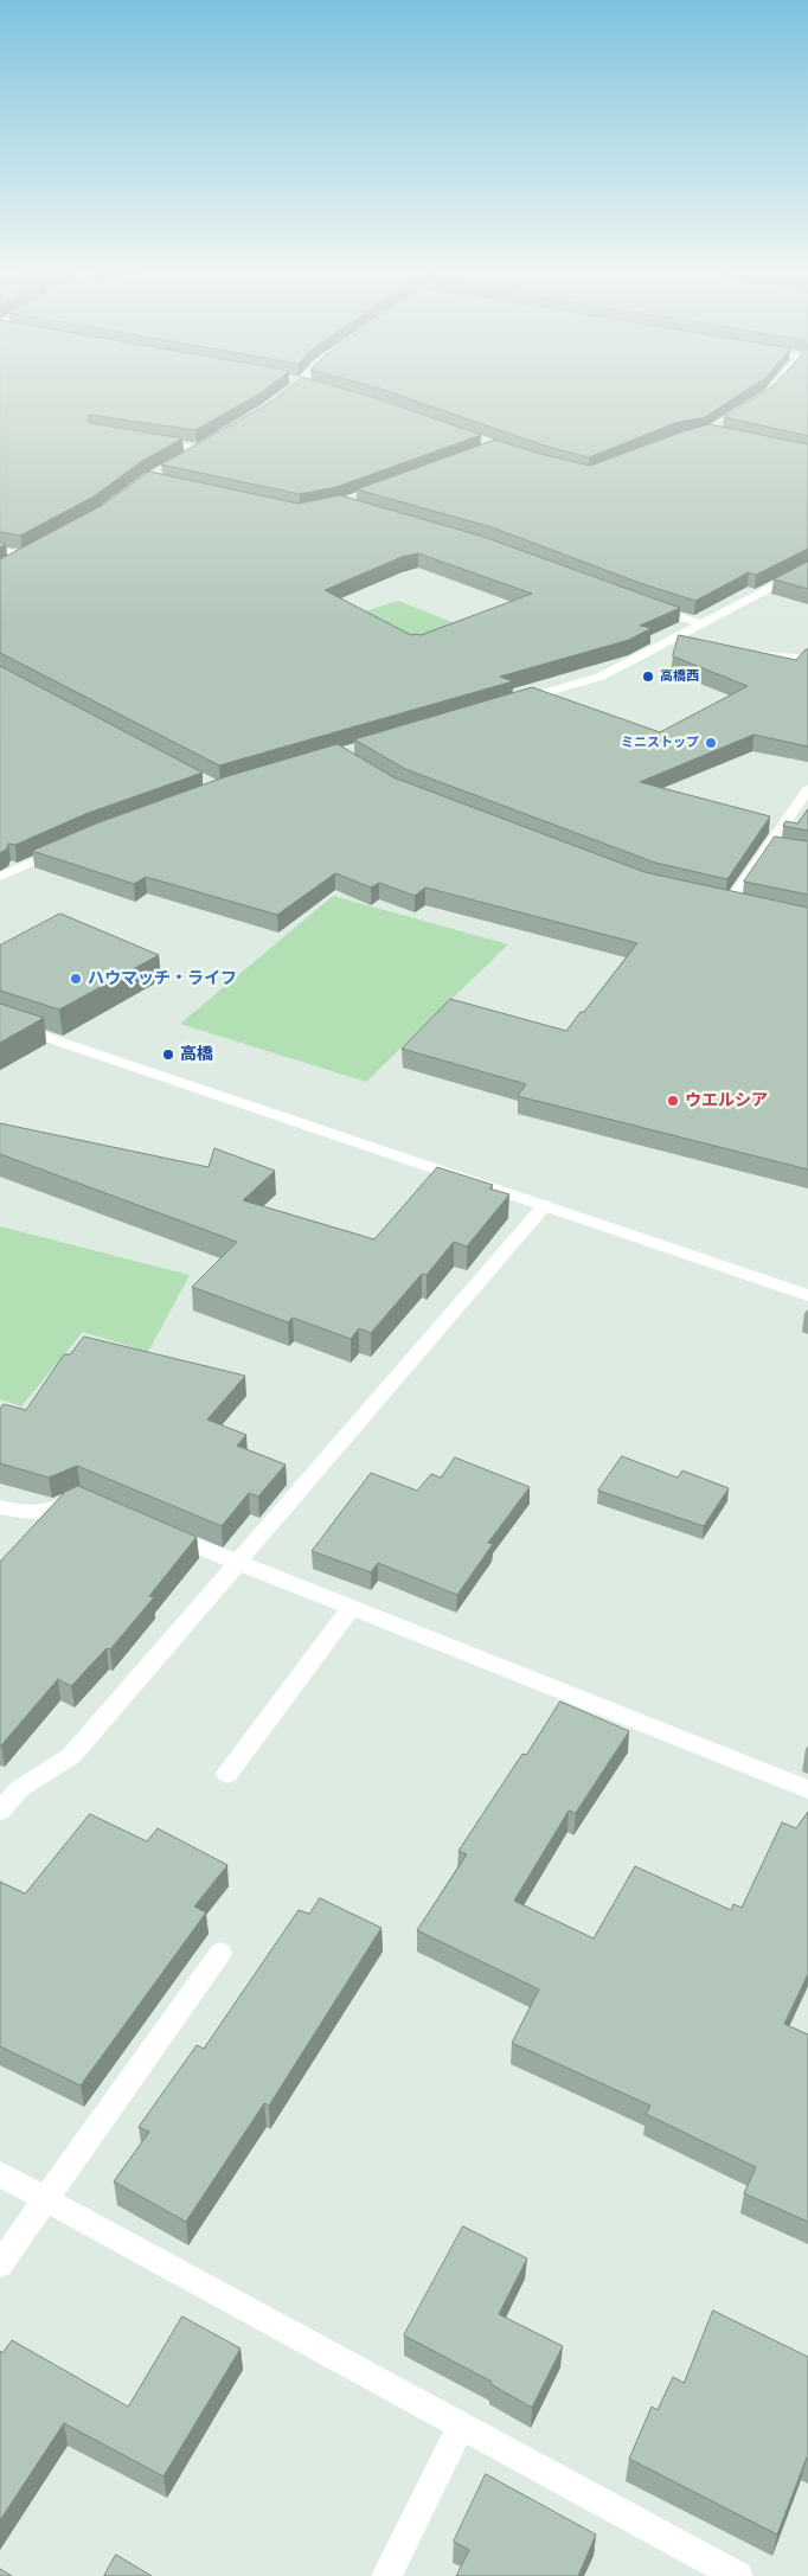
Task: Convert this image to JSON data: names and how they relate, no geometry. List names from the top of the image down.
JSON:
{
  "places": [
    "高橋西",
    "ミニストップ",
    "ハウマッチ・ライフ",
    "高橋",
    "ウエルシア"
  ]
}
